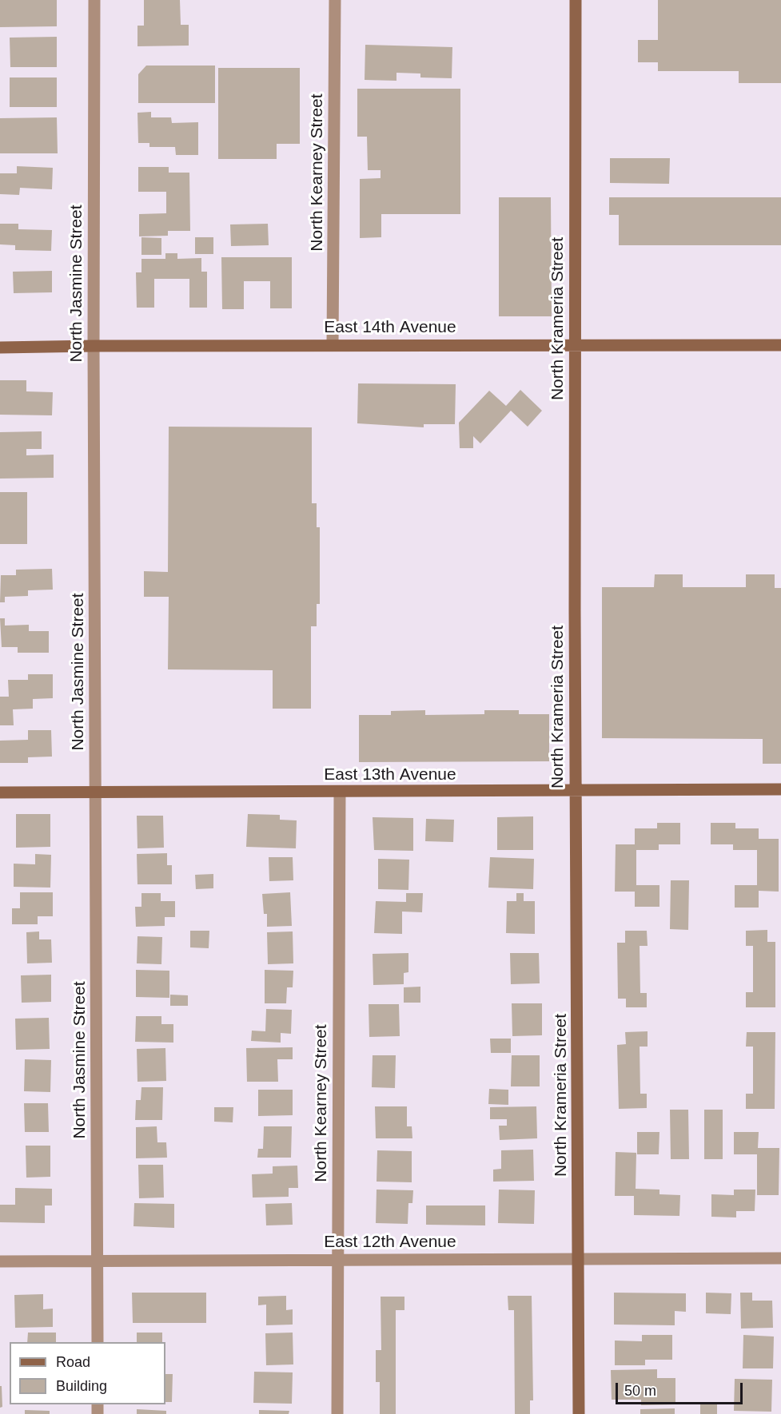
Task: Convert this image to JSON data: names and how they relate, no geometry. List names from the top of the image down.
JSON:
{
  "streets": {
    "main road": ["North Krameria Street", "East 14th Avenue", "East 13th Avenue"],
    "street": ["North Kearney Street", "North Jasmine Street", "East 12th Avenue"]
  },
  "crossings": [
    ["North Kearney Street", "East 14th Avenue"],
    ["North Kearney Street", "East 13th Avenue"],
    ["North Kearney Street", "East 12th Avenue"],
    ["North Jasmine Street", "East 14th Avenue"],
    ["North Jasmine Street", "East 13th Avenue"],
    ["North Jasmine Street", "East 12th Avenue"],
    ["North Krameria Street", "East 14th Avenue"],
    ["North Krameria Street", "East 13th Avenue"],
    ["North Krameria Street", "East 12th Avenue"]
  ],
  "legend": ["Road", "Building"],
  "scale_bar": "50 m"
}
